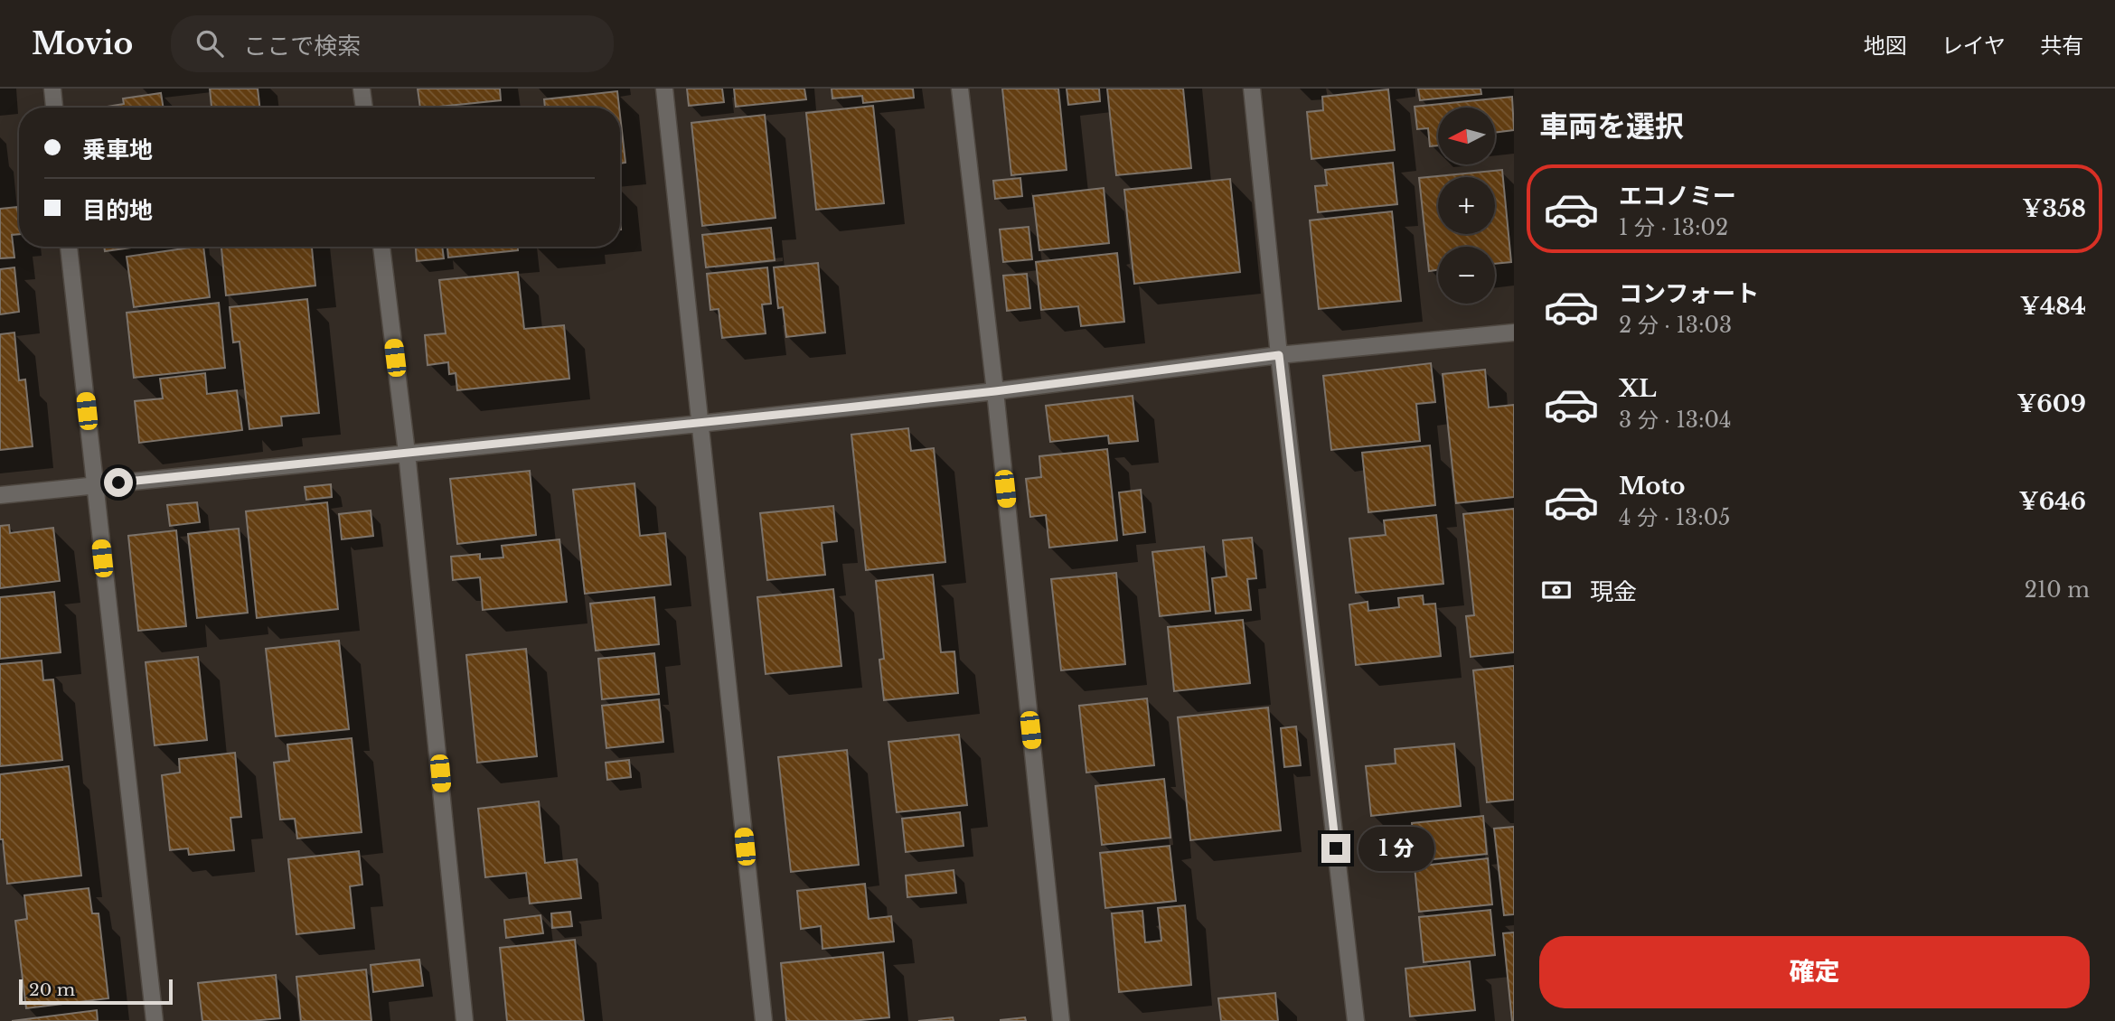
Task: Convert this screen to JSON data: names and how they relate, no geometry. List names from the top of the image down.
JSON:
{
  "scale_bar": "20 m",
  "north": "left",
  "page": {
    "header": "Movio",
    "search": "ここで検索",
    "nav": ["地図", "レイヤ", "共有"],
    "heading": "車両を選択",
    "map_buttons": ["+", "−"],
    "banner": ["乗車地", "目的地"],
    "list": [
      {
        "name": "エコノミー",
        "note": "1 分 · 13:02",
        "value": "¥358"
      },
      {
        "name": "コンフォート",
        "note": "2 分 · 13:03",
        "value": "¥484"
      },
      {
        "name": "XL",
        "note": "3 分 · 13:04",
        "value": "¥609"
      },
      {
        "name": "Moto",
        "note": "4 分 · 13:05",
        "value": "¥646"
      }
    ],
    "pay": ["現金", "210 m"],
    "bubble": "1 分",
    "buttons": "確定",
    "scale": "20 m"
  }
}
